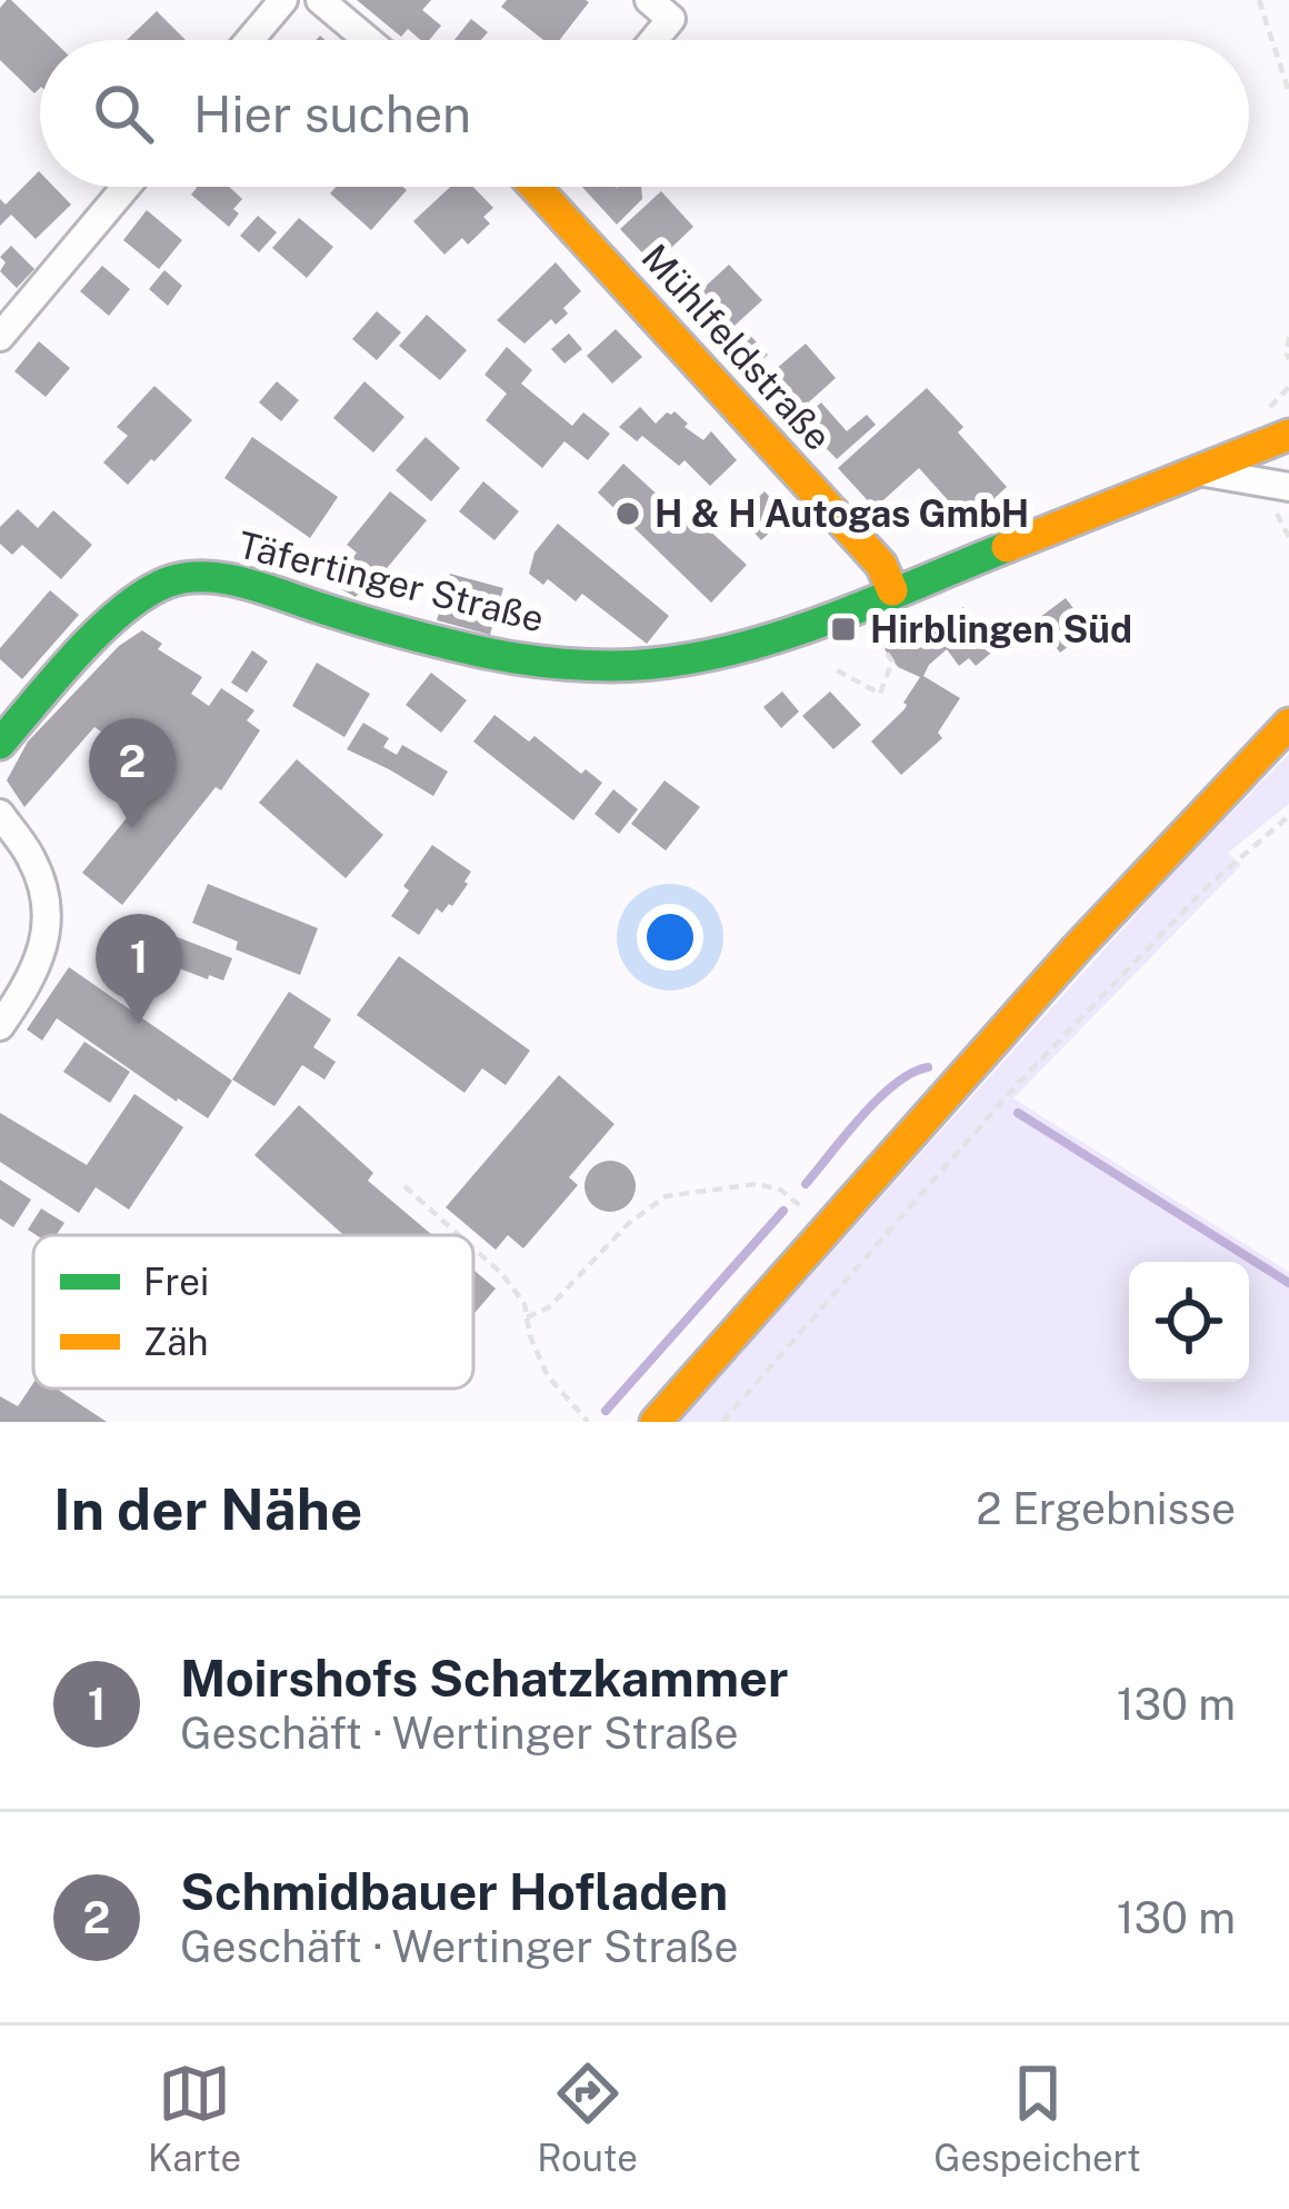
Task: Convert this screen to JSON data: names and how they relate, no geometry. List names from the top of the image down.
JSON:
{
  "streets": {
    "street": ["Mühlfeldstraße", "Täfertinger Straße"]
  },
  "crossings": [
    ["Mühlfeldstraße", "Täfertinger Straße"]
  ],
  "places": {
    "other": ["H & H Autogas GmbH"],
    "transit": ["Hirblingen Süd"]
  },
  "legend": ["Frei", "Zäh"],
  "page": {
    "search": "Hier suchen",
    "pins": ["2", "1"],
    "heading": ["In der Nähe", "2 Ergebnisse"],
    "list": [
      {
        "mark": "1",
        "name": "Moirshofs Schatzkammer",
        "note": "Geschäft · Wertinger Straße",
        "value": "130 m"
      },
      {
        "mark": "2",
        "name": "Schmidbauer Hofladen",
        "note": "Geschäft · Wertinger Straße",
        "value": "130 m"
      }
    ],
    "nav": ["Karte", "Route", "Gespeichert"]
  }
}
